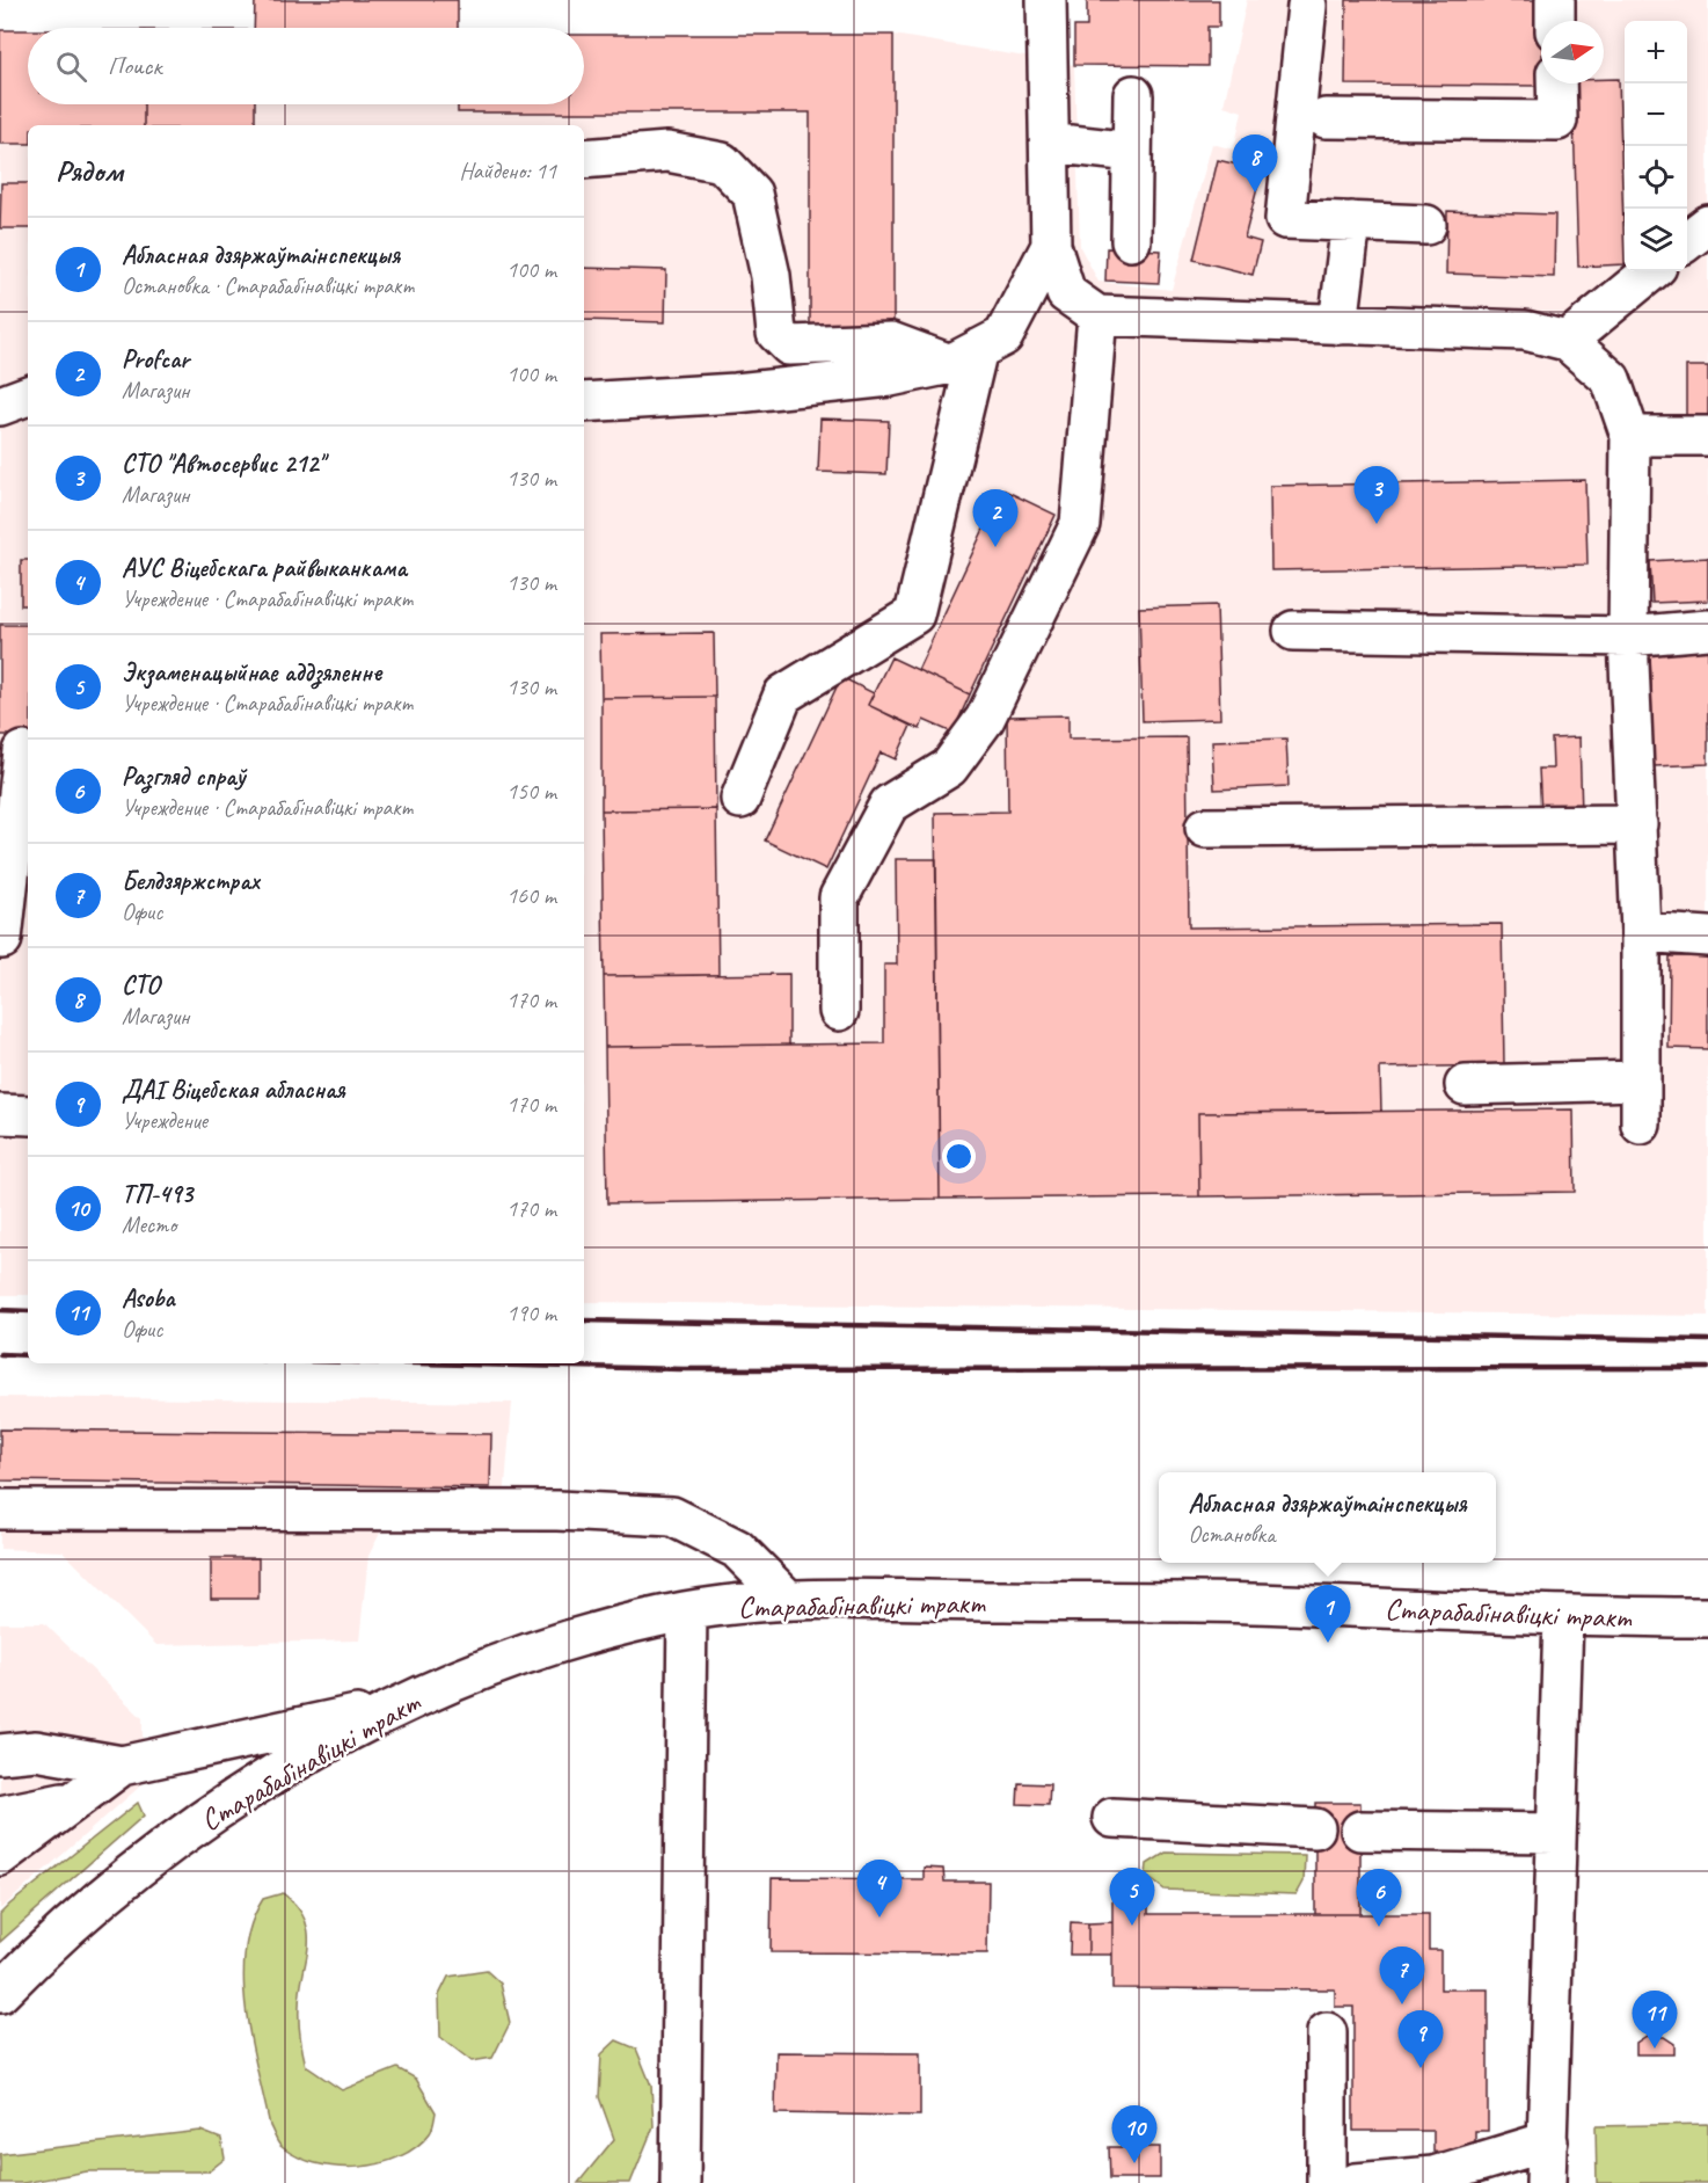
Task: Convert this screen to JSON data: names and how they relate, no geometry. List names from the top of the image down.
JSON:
{
  "streets": {
    "street": ["Старабабінавіцкі тракт"]
  },
  "north": "right",
  "page": {
    "map_buttons": ["+", "−"],
    "search": "Поиск",
    "heading": ["Рядом", "Найдено: 11"],
    "pins": [
      "8",
      "3",
      "2",
      "1",
      "4",
      "5",
      "6",
      "7",
      "11",
      "9",
      "10"
    ],
    "list": [
      {
        "mark": "1",
        "name": "Абласная дзяржаўтаінспекцыя",
        "note": "Остановка · Старабабінавіцкі тракт",
        "value": "100 m"
      },
      {
        "mark": "2",
        "name": "Profcar",
        "note": "Магазин",
        "value": "100 m"
      },
      {
        "mark": "3",
        "name": "СТО \"Автосервис 212\"",
        "note": "Магазин",
        "value": "130 m"
      },
      {
        "mark": "4",
        "name": "АУС Віцебскага райвыканкама",
        "note": "Учреждение · Старабабінавіцкі тракт",
        "value": "130 m"
      },
      {
        "mark": "5",
        "name": "Экзаменацыйнае аддзяленне",
        "note": "Учреждение · Старабабінавіцкі тракт",
        "value": "130 m"
      },
      {
        "mark": "6",
        "name": "Разгляд спраў",
        "note": "Учреждение · Старабабінавіцкі тракт",
        "value": "150 m"
      },
      {
        "mark": "7",
        "name": "Белдзяржстрах",
        "note": "Офис",
        "value": "160 m"
      },
      {
        "mark": "8",
        "name": "СТО",
        "note": "Магазин",
        "value": "170 m"
      },
      {
        "mark": "9",
        "name": "ДАІ Віцебская абласная",
        "note": "Учреждение",
        "value": "170 m"
      },
      {
        "mark": "10",
        "name": "ТП-493",
        "note": "Место",
        "value": "170 m"
      },
      {
        "mark": "11",
        "name": "Asoba",
        "note": "Офис",
        "value": "190 m"
      }
    ],
    "popup": ["Абласная дзяржаўтаінспекцыя", "Остановка"]
  }
}
